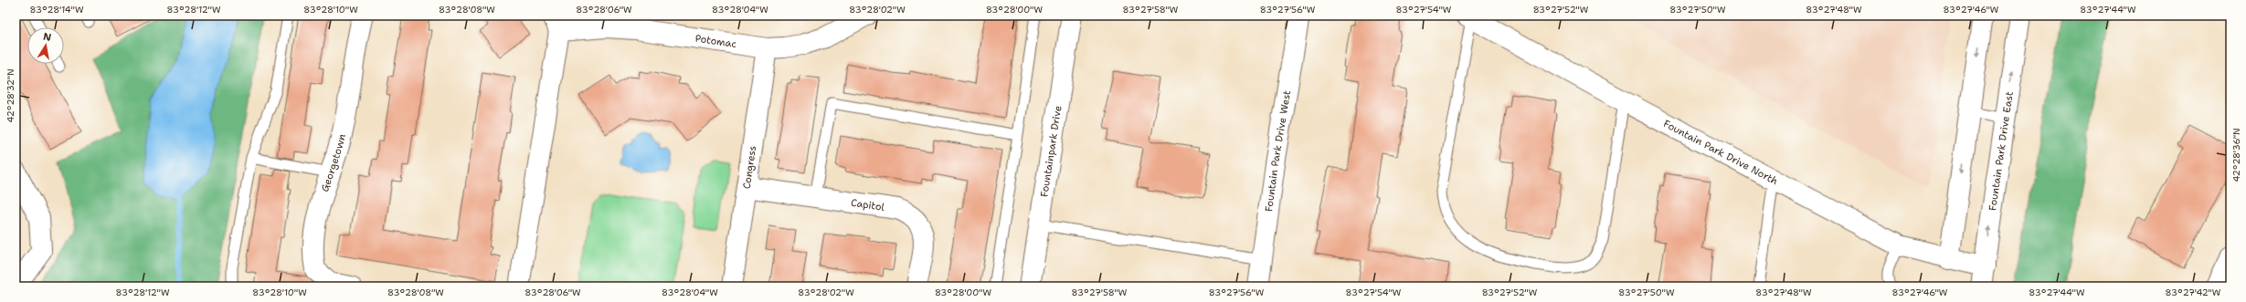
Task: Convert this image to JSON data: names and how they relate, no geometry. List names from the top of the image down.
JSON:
{
  "streets": {
    "street": [
      "Potomac",
      "Fountainpark Drive",
      "Fountain Park Drive West",
      "Fountain Park Drive East",
      "Fountain Park Drive North",
      "Georgetown",
      "Congress",
      "Capitol"
    ]
  },
  "crossings": [
    ["Potomac", "Congress"],
    ["Fountain Park Drive East", "Fountain Park Drive North"],
    ["Congress", "Capitol"]
  ],
  "north": "top",
  "coordinates": [
    "83°28'14\"W",
    "83°28'12\"W",
    "83°28'10\"W",
    "83°28'08\"W",
    "83°28'06\"W",
    "83°28'04\"W",
    "83°28'02\"W",
    "83°28'00\"W",
    "83°27'58\"W",
    "83°27'56\"W",
    "83°27'54\"W",
    "83°27'52\"W",
    "83°27'50\"W",
    "83°27'48\"W",
    "83°27'46\"W",
    "83°27'44\"W",
    "42°28'32\"N",
    "42°28'36\"N",
    "83°27'42\"W"
  ]
}
